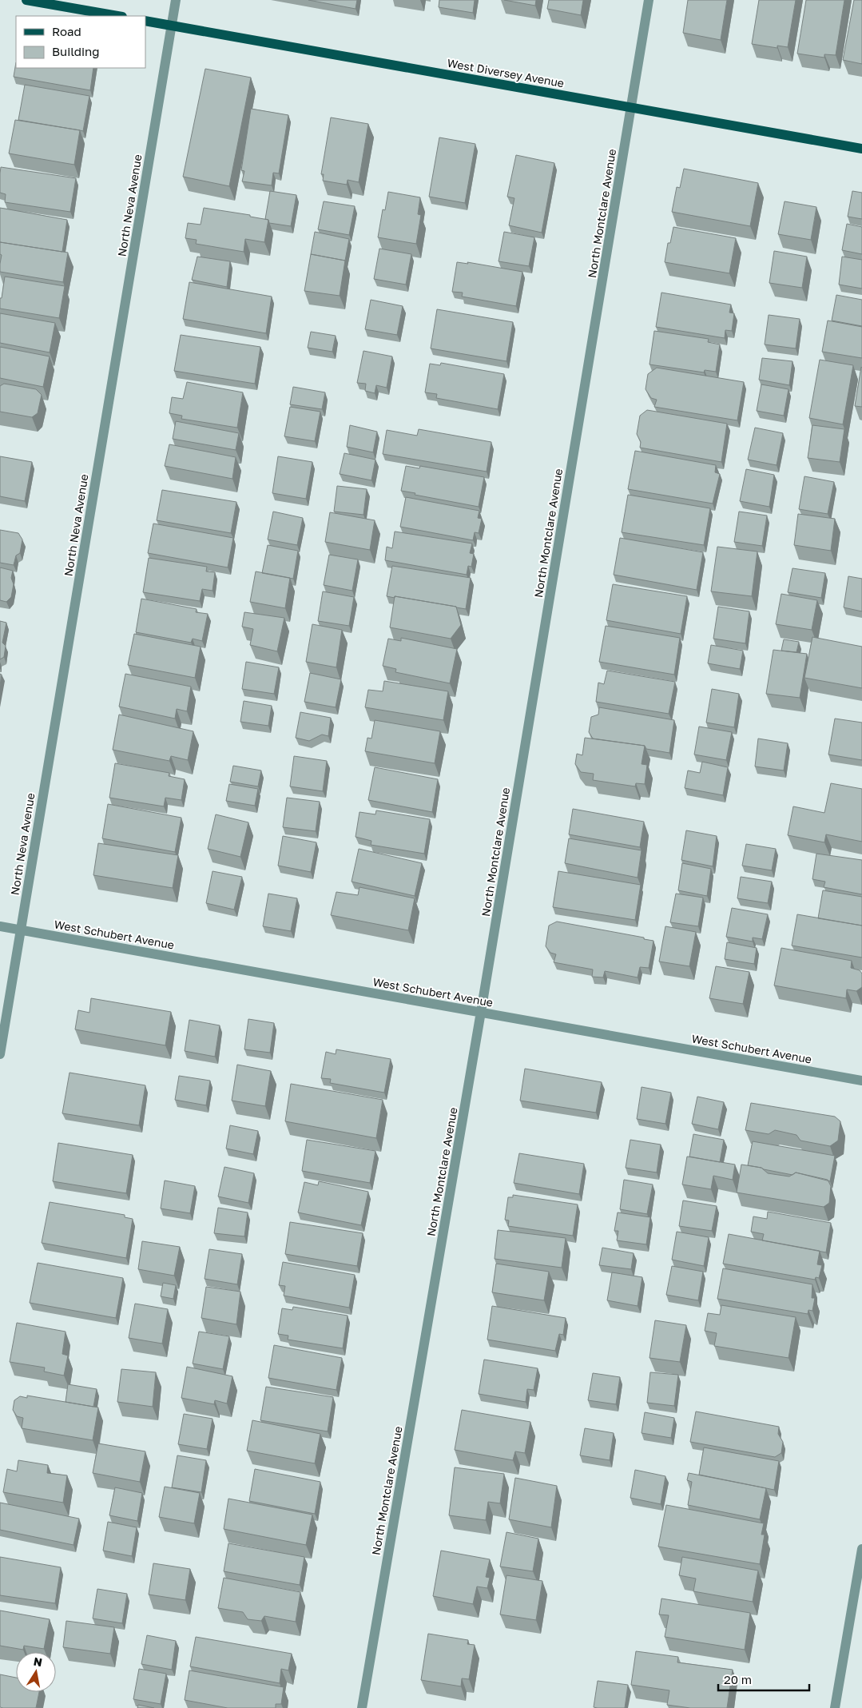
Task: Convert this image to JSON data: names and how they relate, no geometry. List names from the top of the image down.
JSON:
{
  "streets": {
    "main road": ["West Diversey Avenue"],
    "street": ["North Neva Avenue", "North Montclare Avenue", "West Schubert Avenue"]
  },
  "crossings": [
    ["West Diversey Avenue", "North Neva Avenue"],
    ["West Diversey Avenue", "North Montclare Avenue"],
    ["North Neva Avenue", "West Schubert Avenue"],
    ["North Montclare Avenue", "West Schubert Avenue"]
  ],
  "legend": ["Road", "Building"],
  "scale_bar": "20 m",
  "north": "top"
}
